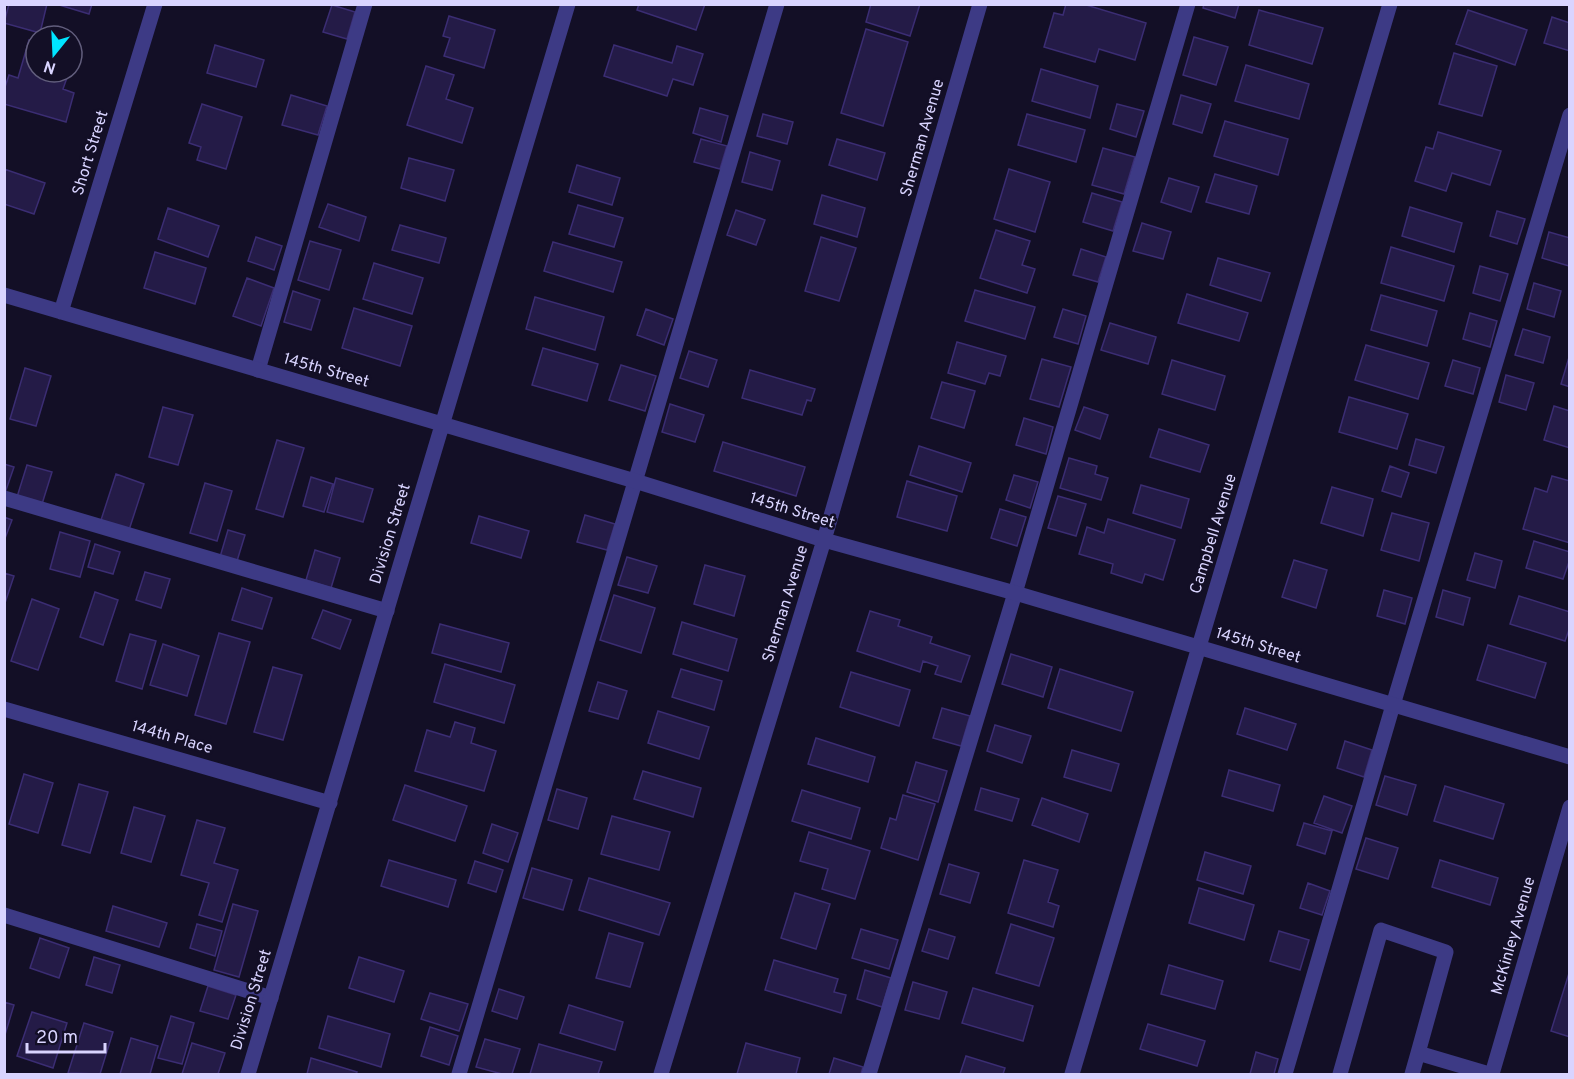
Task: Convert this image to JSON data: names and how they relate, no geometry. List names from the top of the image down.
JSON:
{
  "streets": {
    "street": [
      "Sherman Avenue",
      "Short Street",
      "145th Street",
      "Division Street",
      "Campbell Avenue",
      "144th Place",
      "McKinley Avenue"
    ]
  },
  "crossings": [
    ["Sherman Avenue", "145th Street"],
    ["Short Street", "145th Street"],
    ["145th Street", "Division Street"],
    ["145th Street", "Campbell Avenue"],
    ["Division Street", "144th Place"]
  ],
  "scale_bar": "20 m",
  "north": "bottom"
}
